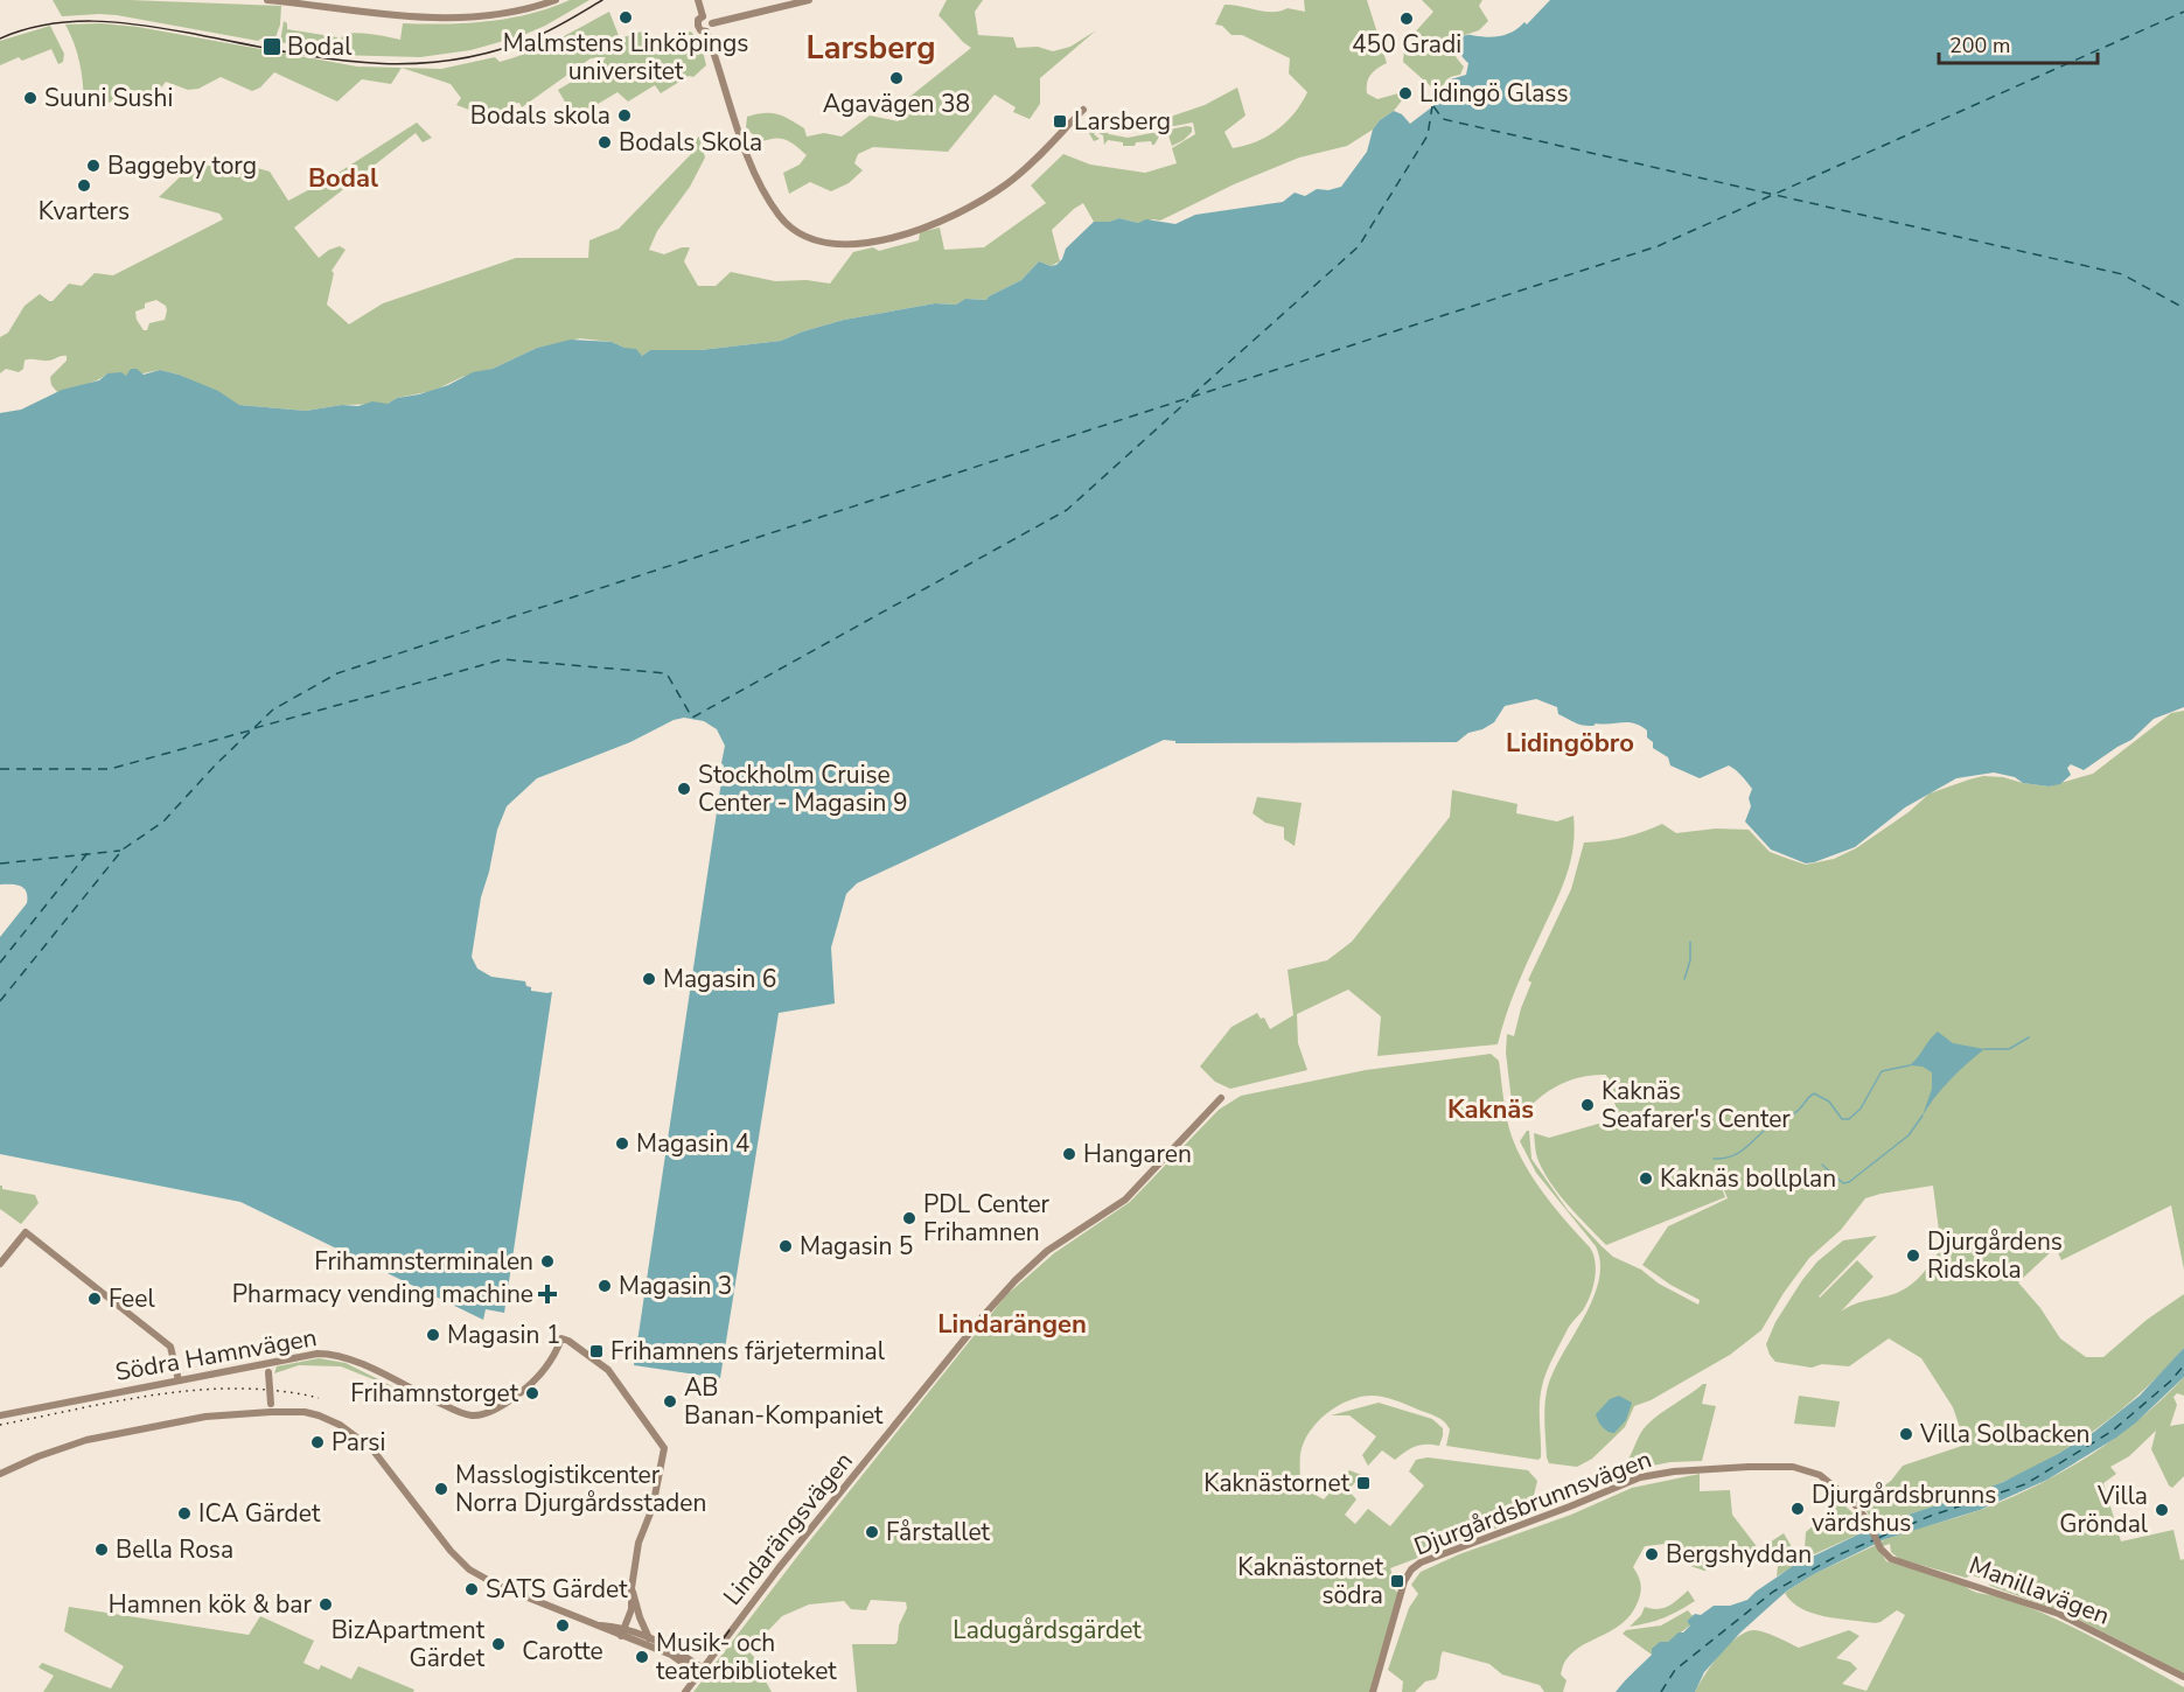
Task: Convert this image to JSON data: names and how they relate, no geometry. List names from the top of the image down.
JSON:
{
  "streets": {
    "street": [
      "Södra Hamnvägen",
      "Djurgårdsbrunnsvägen",
      "Lindarängsvägen",
      "Manillavägen"
    ]
  },
  "crossings": [
    ["Djurgårdsbrunnsvägen", "Manillavägen"]
  ],
  "districts": [
    "Larsberg",
    "Bodal",
    "Lidingöbro",
    "Kaknäs",
    "Lindarängen"
  ],
  "parks": ["Ladugårdsgärdet"],
  "places": {
    "other": [
      "Malmstens Linköpings universitet",
      "450 Gradi",
      "Agavägen 38",
      "Lidingö Glass",
      "Suuni Sushi",
      "Bodals skola",
      "Bodals Skola",
      "Baggeby torg",
      "Kvarters",
      "Stockholm Cruise Center - Magasin 9",
      "Magasin 6",
      "Kaknäs Seafarer's Center",
      "Magasin 4",
      "Hangaren",
      "Kaknäs bollplan",
      "PDL Center Frihamnen",
      "Magasin 5",
      "Djurgårdens Ridskola",
      "Frihamnsterminalen",
      "Magasin 3",
      "Feel",
      "Magasin 1",
      "Frihamnstorget",
      "AB Banan-Kompaniet",
      "Villa Solbacken",
      "Parsi",
      "Masslogistikcenter Norra Djurgårdsstaden",
      "Djurgårdsbrunns värdshus",
      "Villa Gröndal",
      "ICA Gärdet",
      "Fårstallet",
      "Bella Rosa",
      "Bergshyddan",
      "SATS Gärdet",
      "Hamnen kök & bar",
      "Carotte",
      "BizApartment Gärdet",
      "Musik- och teaterbiblioteket"
    ],
    "transit": [
      "Bodal",
      "Larsberg",
      "Frihamnens färjeterminal",
      "Kaknästornet",
      "Kaknästornet södra"
    ],
    "health": ["Pharmacy vending machine"]
  },
  "scale_bar": "200 m"
}
